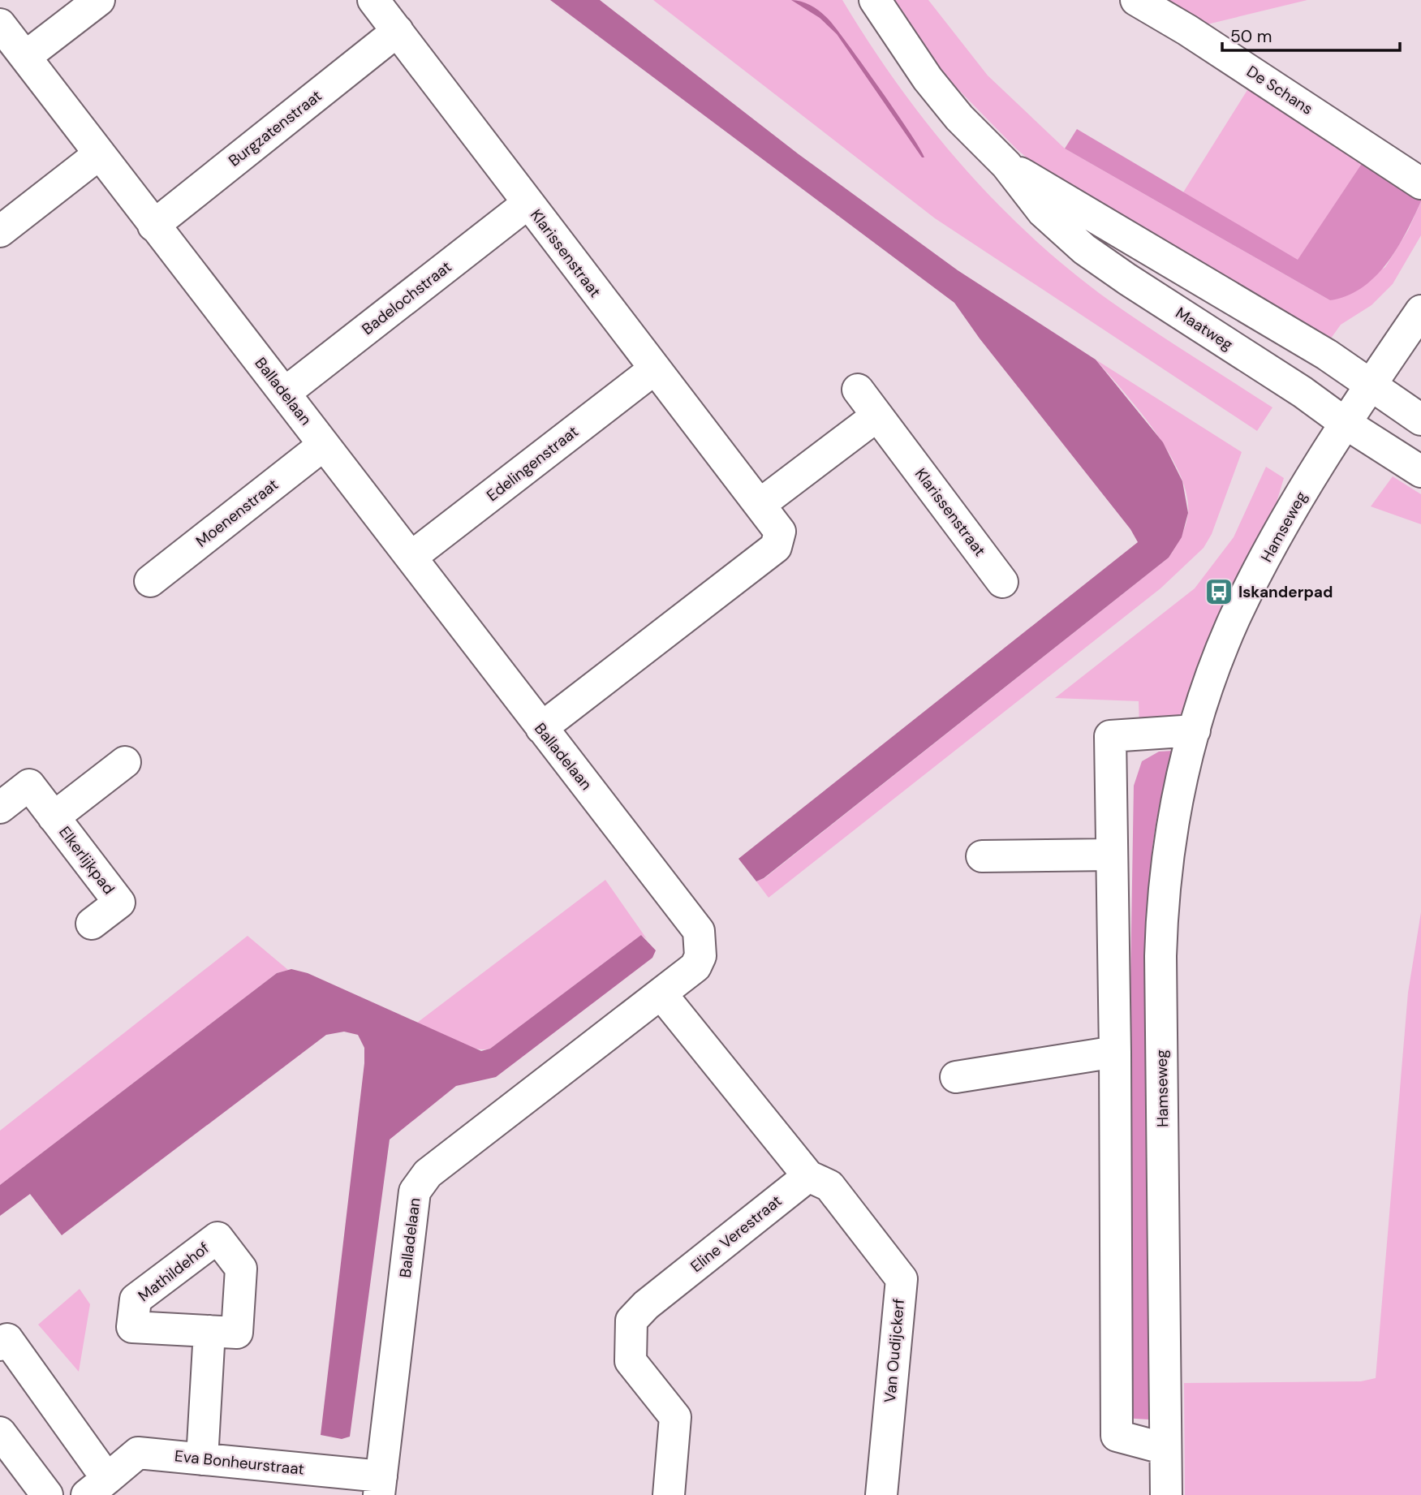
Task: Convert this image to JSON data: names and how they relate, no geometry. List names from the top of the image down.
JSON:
{
  "streets": {
    "street": [
      "De Schans",
      "Burgzatenstraat",
      "Klarissenstraat",
      "Badelochstraat",
      "Maatweg",
      "Balladelaan",
      "Edelingenstraat",
      "Moenenstraat",
      "Hamseweg",
      "Elkerlijkpad",
      "Eline Verestraat",
      "Van Oudijckerf",
      "Eva Bonheurstraat"
    ]
  },
  "crossings": [
    ["Burgzatenstraat", "Klarissenstraat"],
    ["Burgzatenstraat", "Balladelaan"],
    ["Klarissenstraat", "Badelochstraat"],
    ["Klarissenstraat", "Balladelaan"],
    ["Klarissenstraat", "Edelingenstraat"],
    ["Badelochstraat", "Balladelaan"],
    ["Maatweg", "Hamseweg"],
    ["Balladelaan", "Edelingenstraat"],
    ["Balladelaan", "Moenenstraat"],
    ["Balladelaan", "Eva Bonheurstraat"],
    ["Eline Verestraat", "Van Oudijckerf"]
  ],
  "places": {
    "bus stop": ["Iskanderpad"]
  },
  "scale_bar": "50 m"
}
